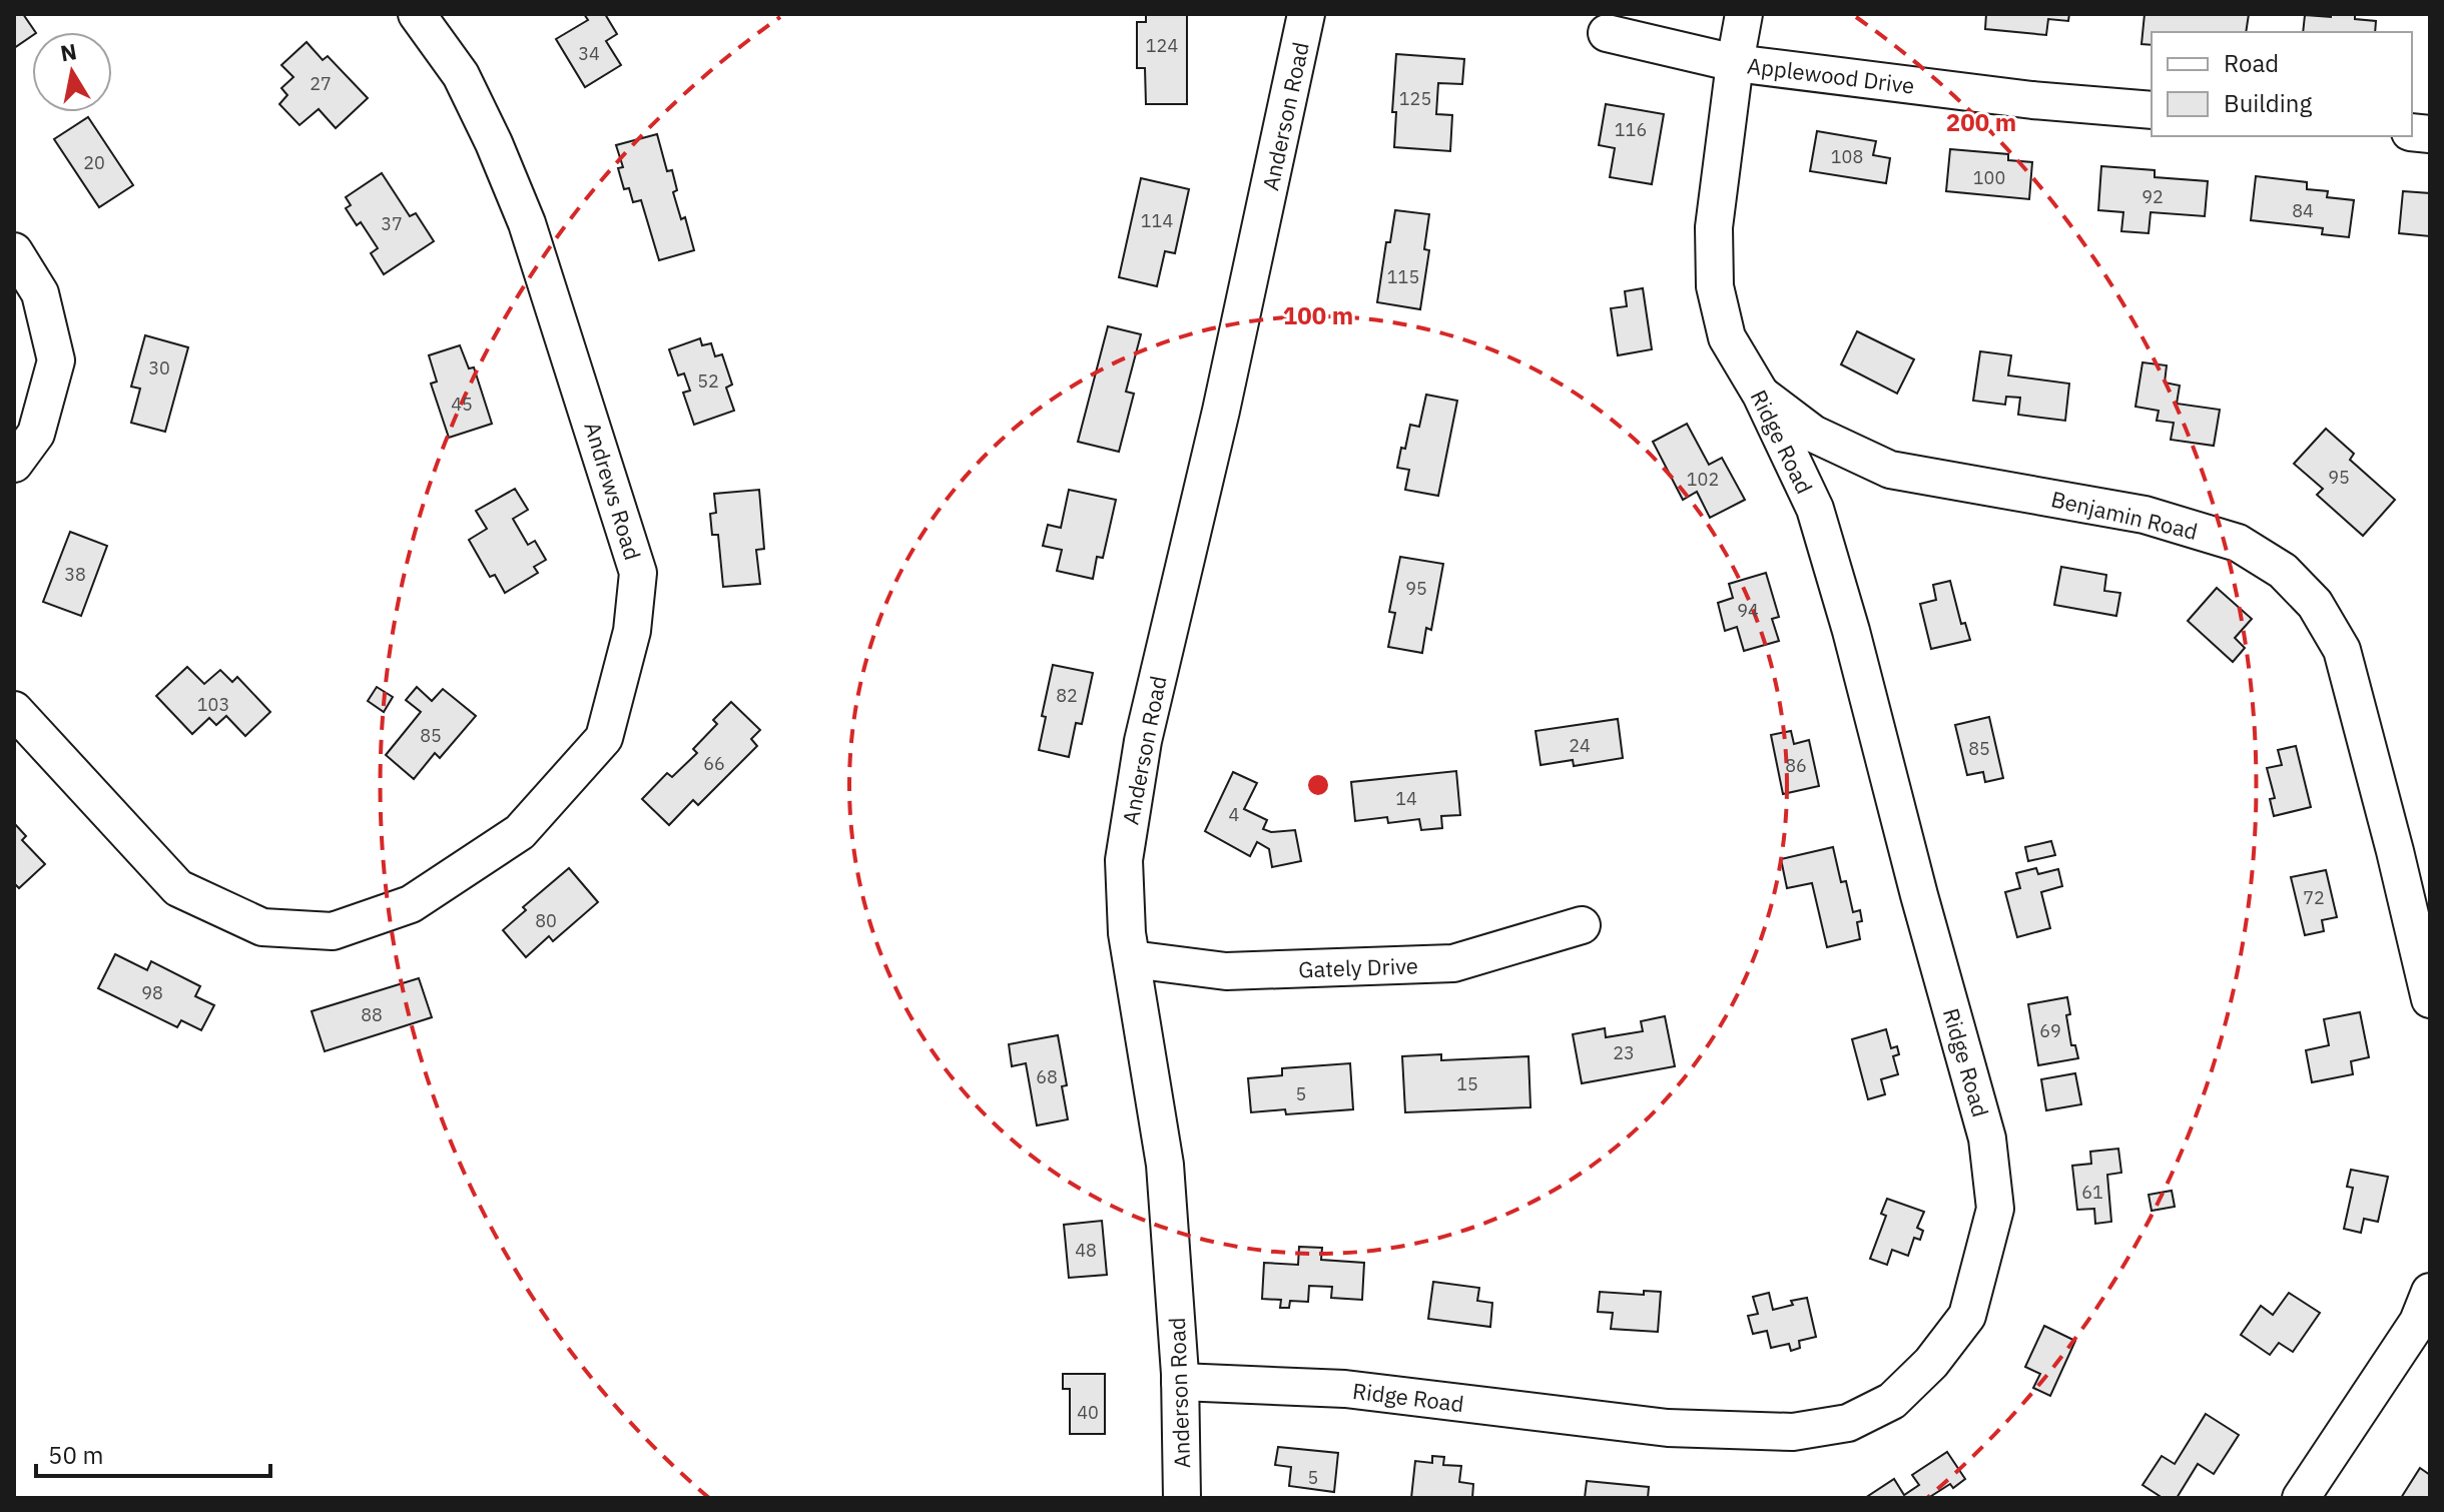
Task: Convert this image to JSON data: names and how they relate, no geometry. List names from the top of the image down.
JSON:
{
  "streets": {
    "street": [
      "Applewood Drive",
      "Anderson Road",
      "Ridge Road",
      "Andrews Road",
      "Benjamin Road",
      "Gately Drive"
    ]
  },
  "crossings": [
    ["Applewood Drive", "Ridge Road"],
    ["Anderson Road", "Ridge Road"],
    ["Anderson Road", "Gately Drive"],
    ["Ridge Road", "Benjamin Road"]
  ],
  "house_numbers": [
    "124",
    "34",
    "27",
    "125",
    "116",
    "108",
    "20",
    "100",
    "92",
    "84",
    "114",
    "37",
    "115",
    "30",
    "52",
    "45",
    "95",
    "102",
    "38",
    "95",
    "94",
    "82",
    "103",
    "85",
    "24",
    "85",
    "66",
    "86",
    "14",
    "4",
    "72",
    "80",
    "98",
    "88",
    "69",
    "23",
    "68",
    "15",
    "5",
    "61",
    "48",
    "40",
    "5"
  ],
  "legend": ["Road", "Building"],
  "scale_bar": "50 m",
  "north": "top",
  "rings": ["200 m", "100 m"]
}
